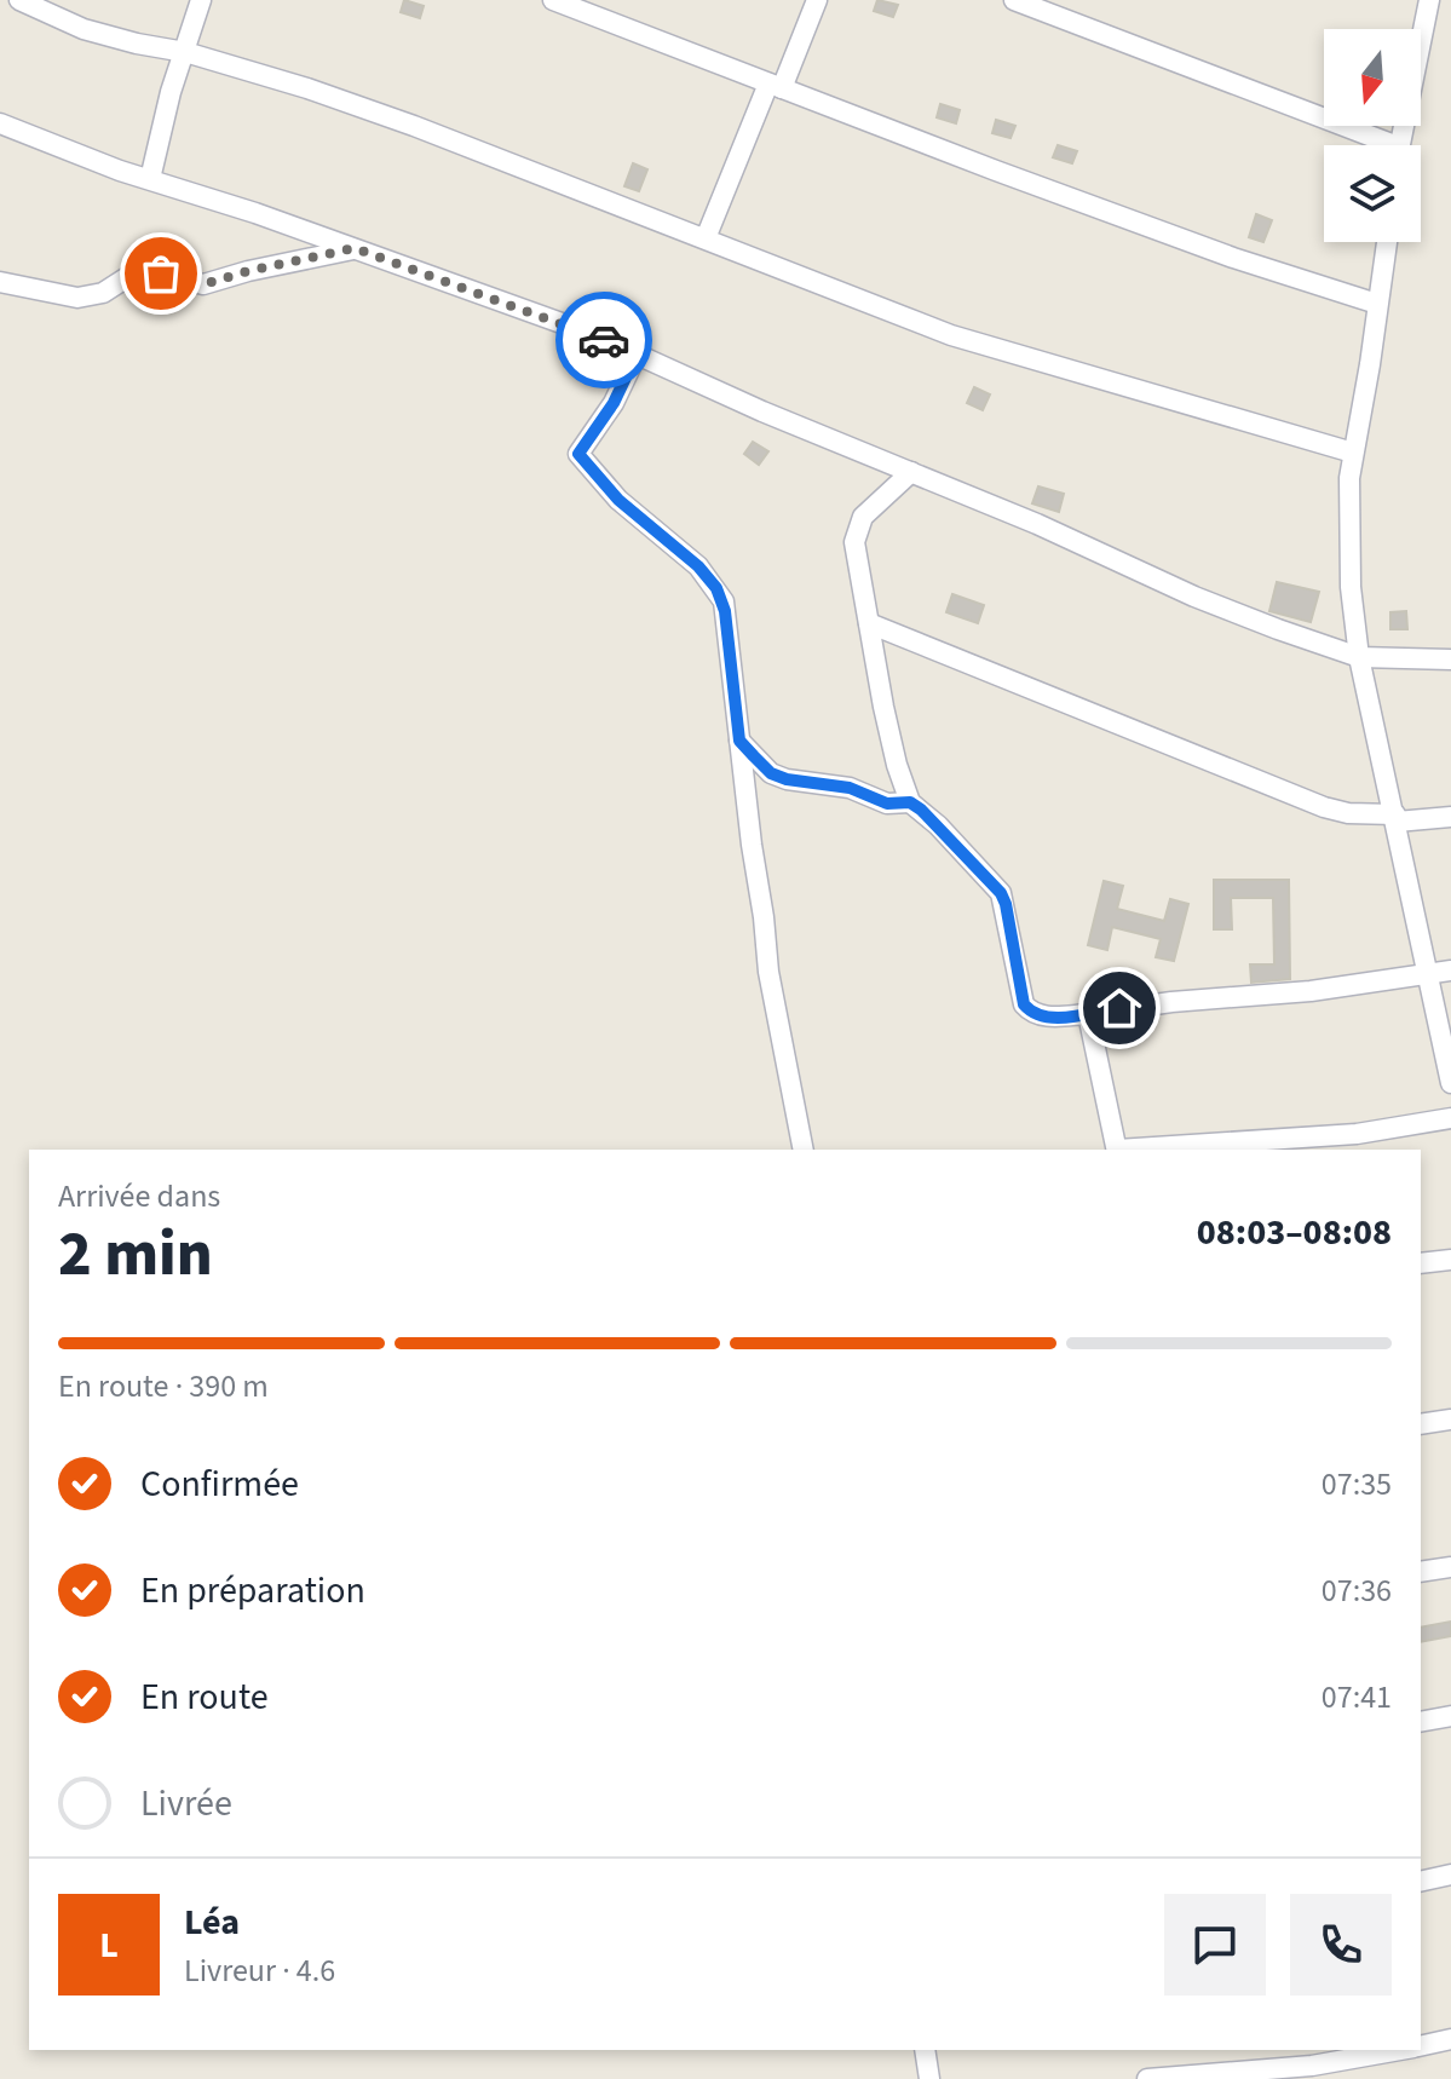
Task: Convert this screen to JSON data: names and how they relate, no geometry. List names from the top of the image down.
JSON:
{
  "north": "bottom",
  "page": {
    "heading": ["2 min", "Arrivée dans", "08:03–08:08"],
    "panel": ["Léa", "Livreur · 4.6"],
    "bar": "En route · 390 m",
    "list": [
      ["Confirmée", "07:35"],
      ["En préparation", "07:36"],
      ["En route", "07:41"],
      "Livrée"
    ],
    "round": "L"
  }
}
